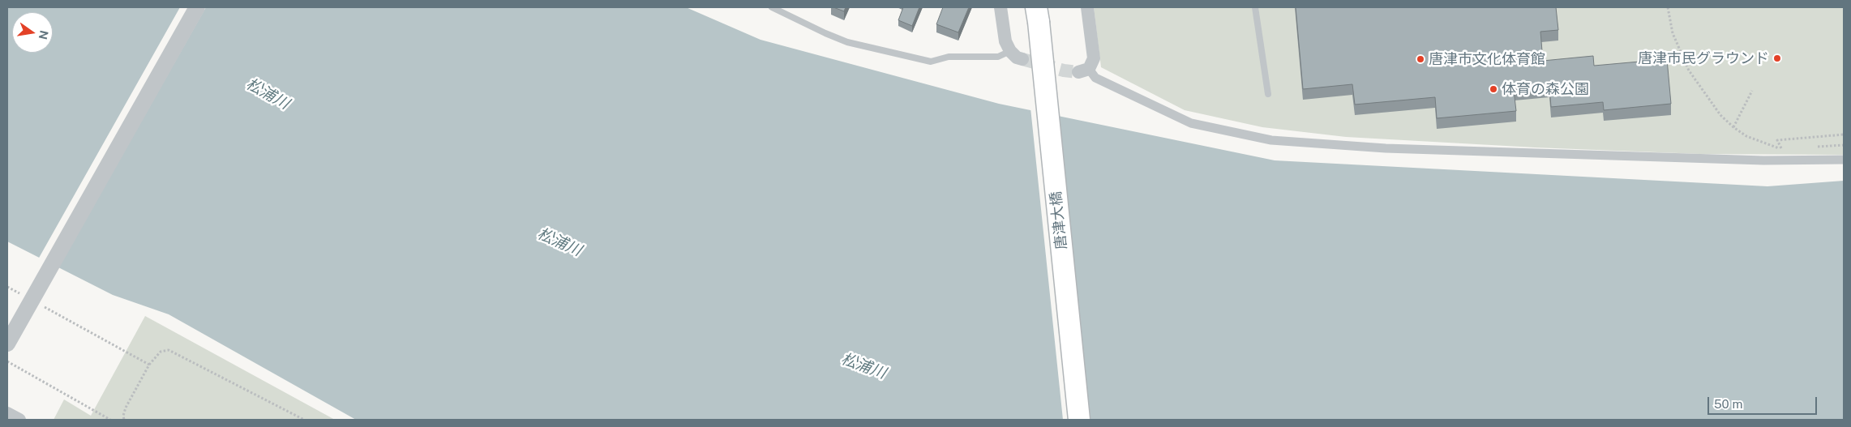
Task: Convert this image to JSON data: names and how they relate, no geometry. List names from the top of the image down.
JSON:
{
  "streets": {
    "highway": ["唐津大橋"]
  },
  "water": ["松浦川"],
  "places": ["唐津市民グラウンド", "唐津市文化体育館", "体育の森公園"],
  "scale_bar": "50 m",
  "north": "right"
}
